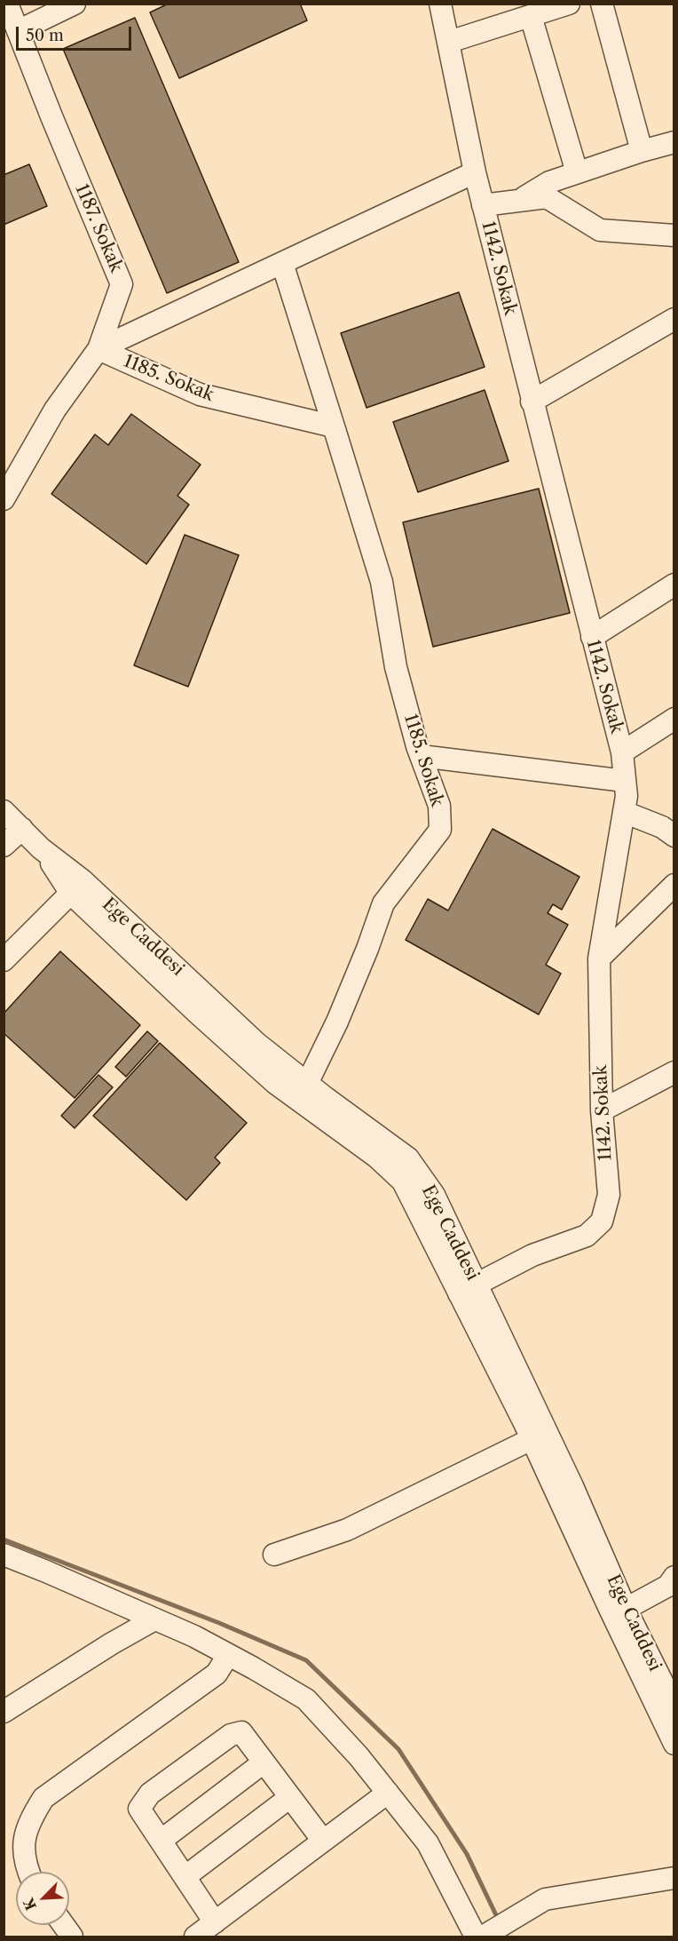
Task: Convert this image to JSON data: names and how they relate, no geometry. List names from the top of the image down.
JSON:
{
  "streets": {
    "street": [
      "1187. Sokak",
      "1142. Sokak",
      "1185. Sokak",
      "Ege Caddesi"
    ]
  },
  "crossings": [
    ["1187. Sokak", "1185. Sokak"],
    ["1142. Sokak", "Ege Caddesi"]
  ],
  "scale_bar": "50 m",
  "north": "bottom left"
}
